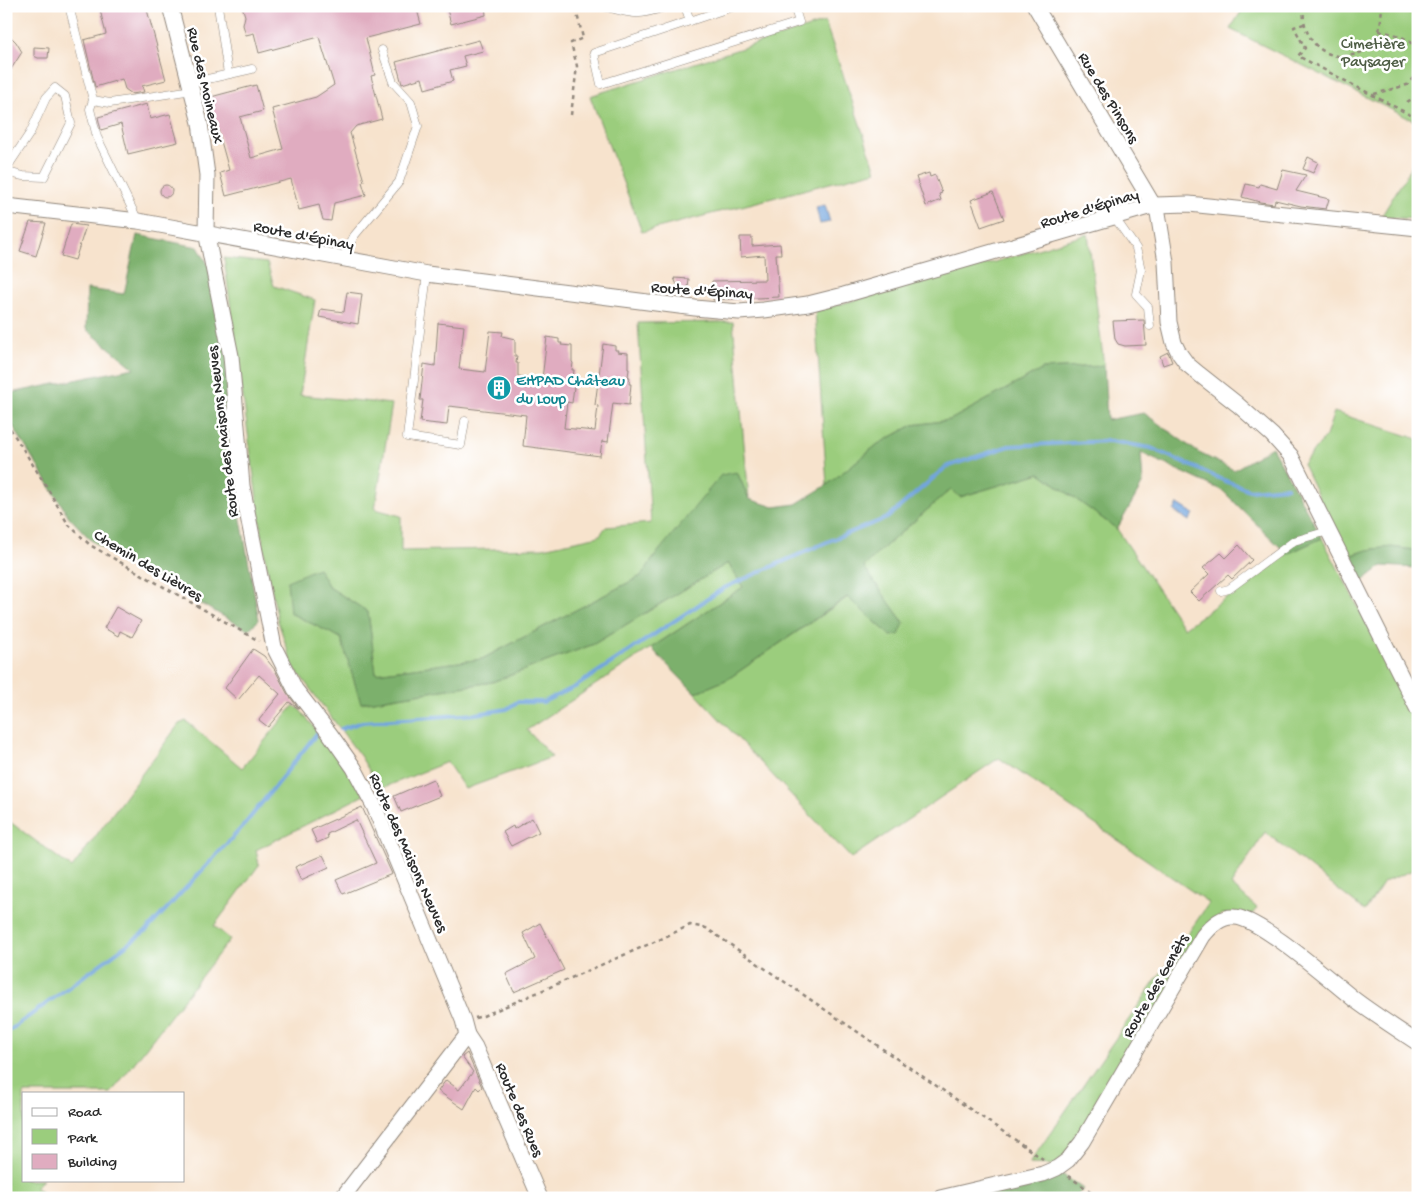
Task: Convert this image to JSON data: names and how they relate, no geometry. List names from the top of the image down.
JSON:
{
  "streets": {
    "street": [
      "Rue des Moineaux",
      "Rue des Pinsons",
      "Route d'Épinay",
      "Route des Maisons Neuves",
      "Route des Genêts",
      "Route des Rues"
    ],
    "path": ["Chemin des Lièvres"]
  },
  "crossings": [
    ["Rue des Moineaux", "Route d'Épinay"],
    ["Rue des Moineaux", "Route des Maisons Neuves"],
    ["Rue des Pinsons", "Route d'Épinay"],
    ["Route d'Épinay", "Route des Maisons Neuves"],
    ["Route des Maisons Neuves", "Chemin des Lièvres"],
    ["Route des Maisons Neuves", "Route des Rues"]
  ],
  "parks": ["Cimetière Paysager"],
  "places": {
    "building": ["EHPAD Château du Loup"]
  },
  "legend": ["Road", "Park", "Building"]
}
